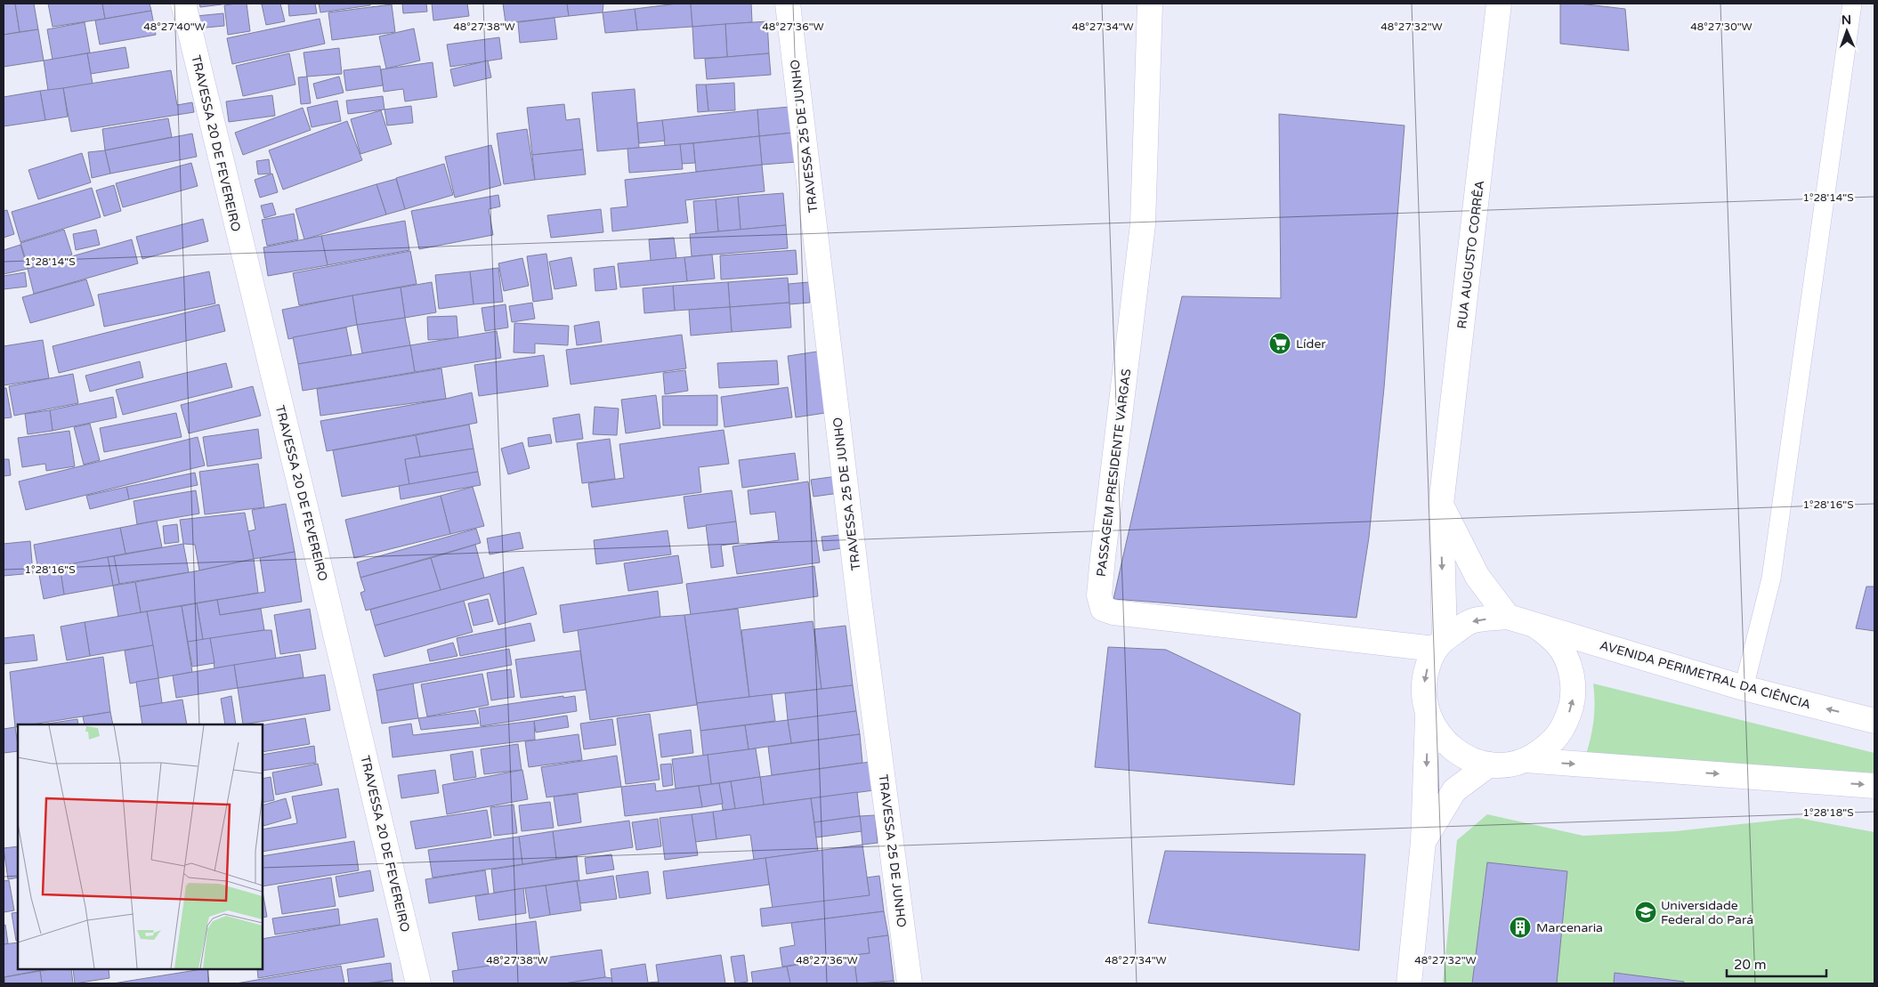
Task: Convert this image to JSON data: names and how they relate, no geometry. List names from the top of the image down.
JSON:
{
  "streets": {
    "street": [
      "TRAVESSA 25 DE JUNHO",
      "TRAVESSA 20 DE FEVEREIRO",
      "RUA AUGUSTO CORRÊA",
      "PASSAGEM PRESIDENTE VARGAS",
      "AVENIDA PERIMETRAL DA CIÊNCIA"
    ]
  },
  "crossings": [
    ["RUA AUGUSTO CORRÊA", "PASSAGEM PRESIDENTE VARGAS"],
    ["RUA AUGUSTO CORRÊA", "AVENIDA PERIMETRAL DA CIÊNCIA"],
    ["PASSAGEM PRESIDENTE VARGAS", "AVENIDA PERIMETRAL DA CIÊNCIA"]
  ],
  "places": {
    "supermarket": ["Líder"],
    "school or university": ["Universidade Federal do Pará"],
    "building": ["Marcenaria"]
  },
  "scale_bar": "20 m",
  "north": "top",
  "coordinates": [
    "48°27'40\"W",
    "48°27'38\"W",
    "48°27'36\"W",
    "48°27'34\"W",
    "48°27'32\"W",
    "48°27'30\"W",
    "1°28'14\"S",
    "1°28'16\"S",
    "1°28'18\"S"
  ]
}
